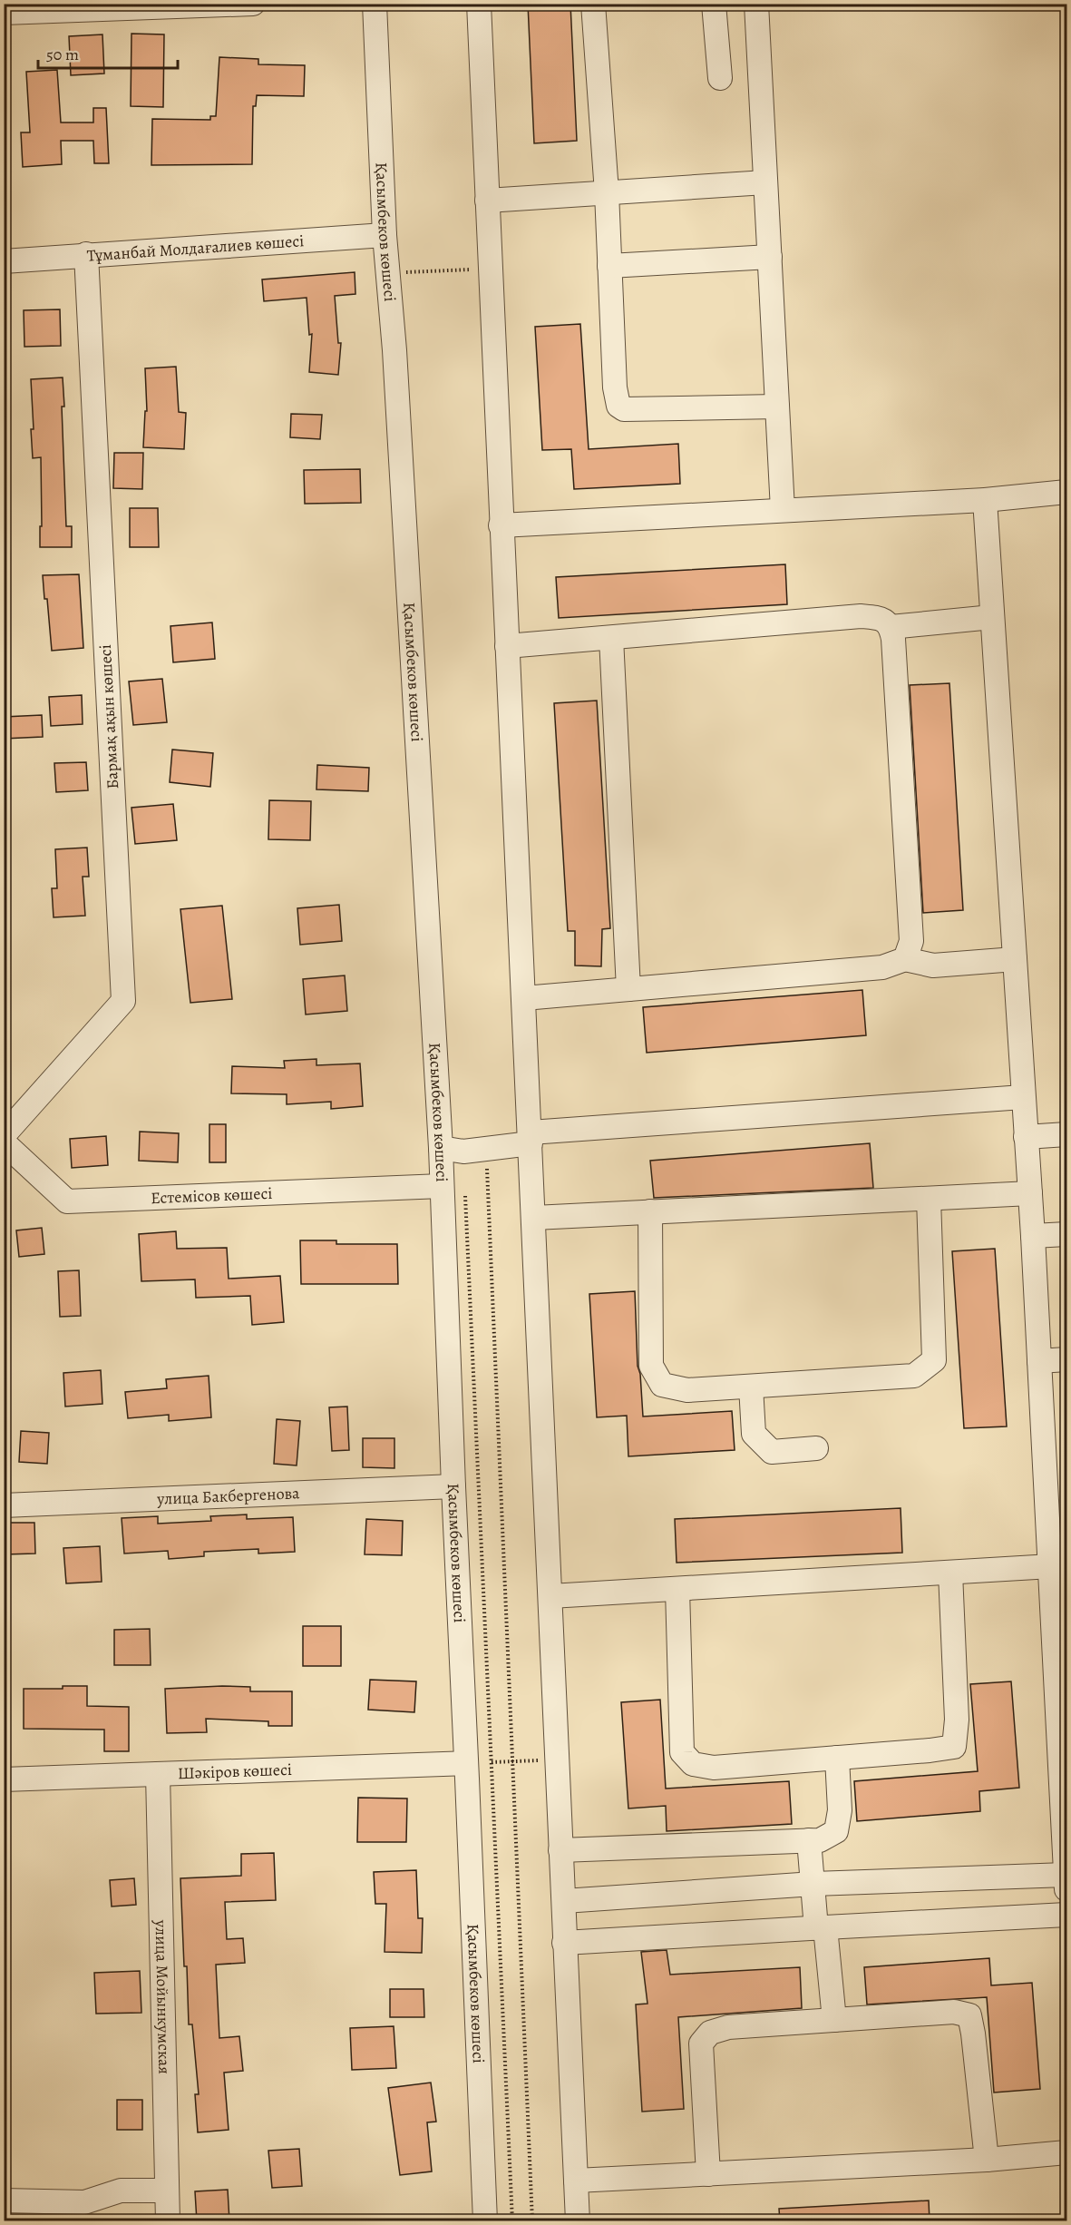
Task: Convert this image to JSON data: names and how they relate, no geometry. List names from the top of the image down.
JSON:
{
  "streets": {
    "street": [
      "Қасымбеков көшесі",
      "Тұманбай Молдағалиев көшесі",
      "Бармақ ақын көшесі",
      "Естемісов көшесі",
      "улица Бакбергенова",
      "Шәкіров көшесі",
      "улица Мойынкумская"
    ]
  },
  "crossings": [
    ["Қасымбеков көшесі", "Тұманбай Молдағалиев көшесі"],
    ["Қасымбеков көшесі", "Естемісов көшесі"],
    ["Қасымбеков көшесі", "улица Бакбергенова"],
    ["Қасымбеков көшесі", "Шәкіров көшесі"],
    ["Тұманбай Молдағалиев көшесі", "Бармақ ақын көшесі"],
    ["Шәкіров көшесі", "улица Мойынкумская"]
  ],
  "scale_bar": "50 m"
}
